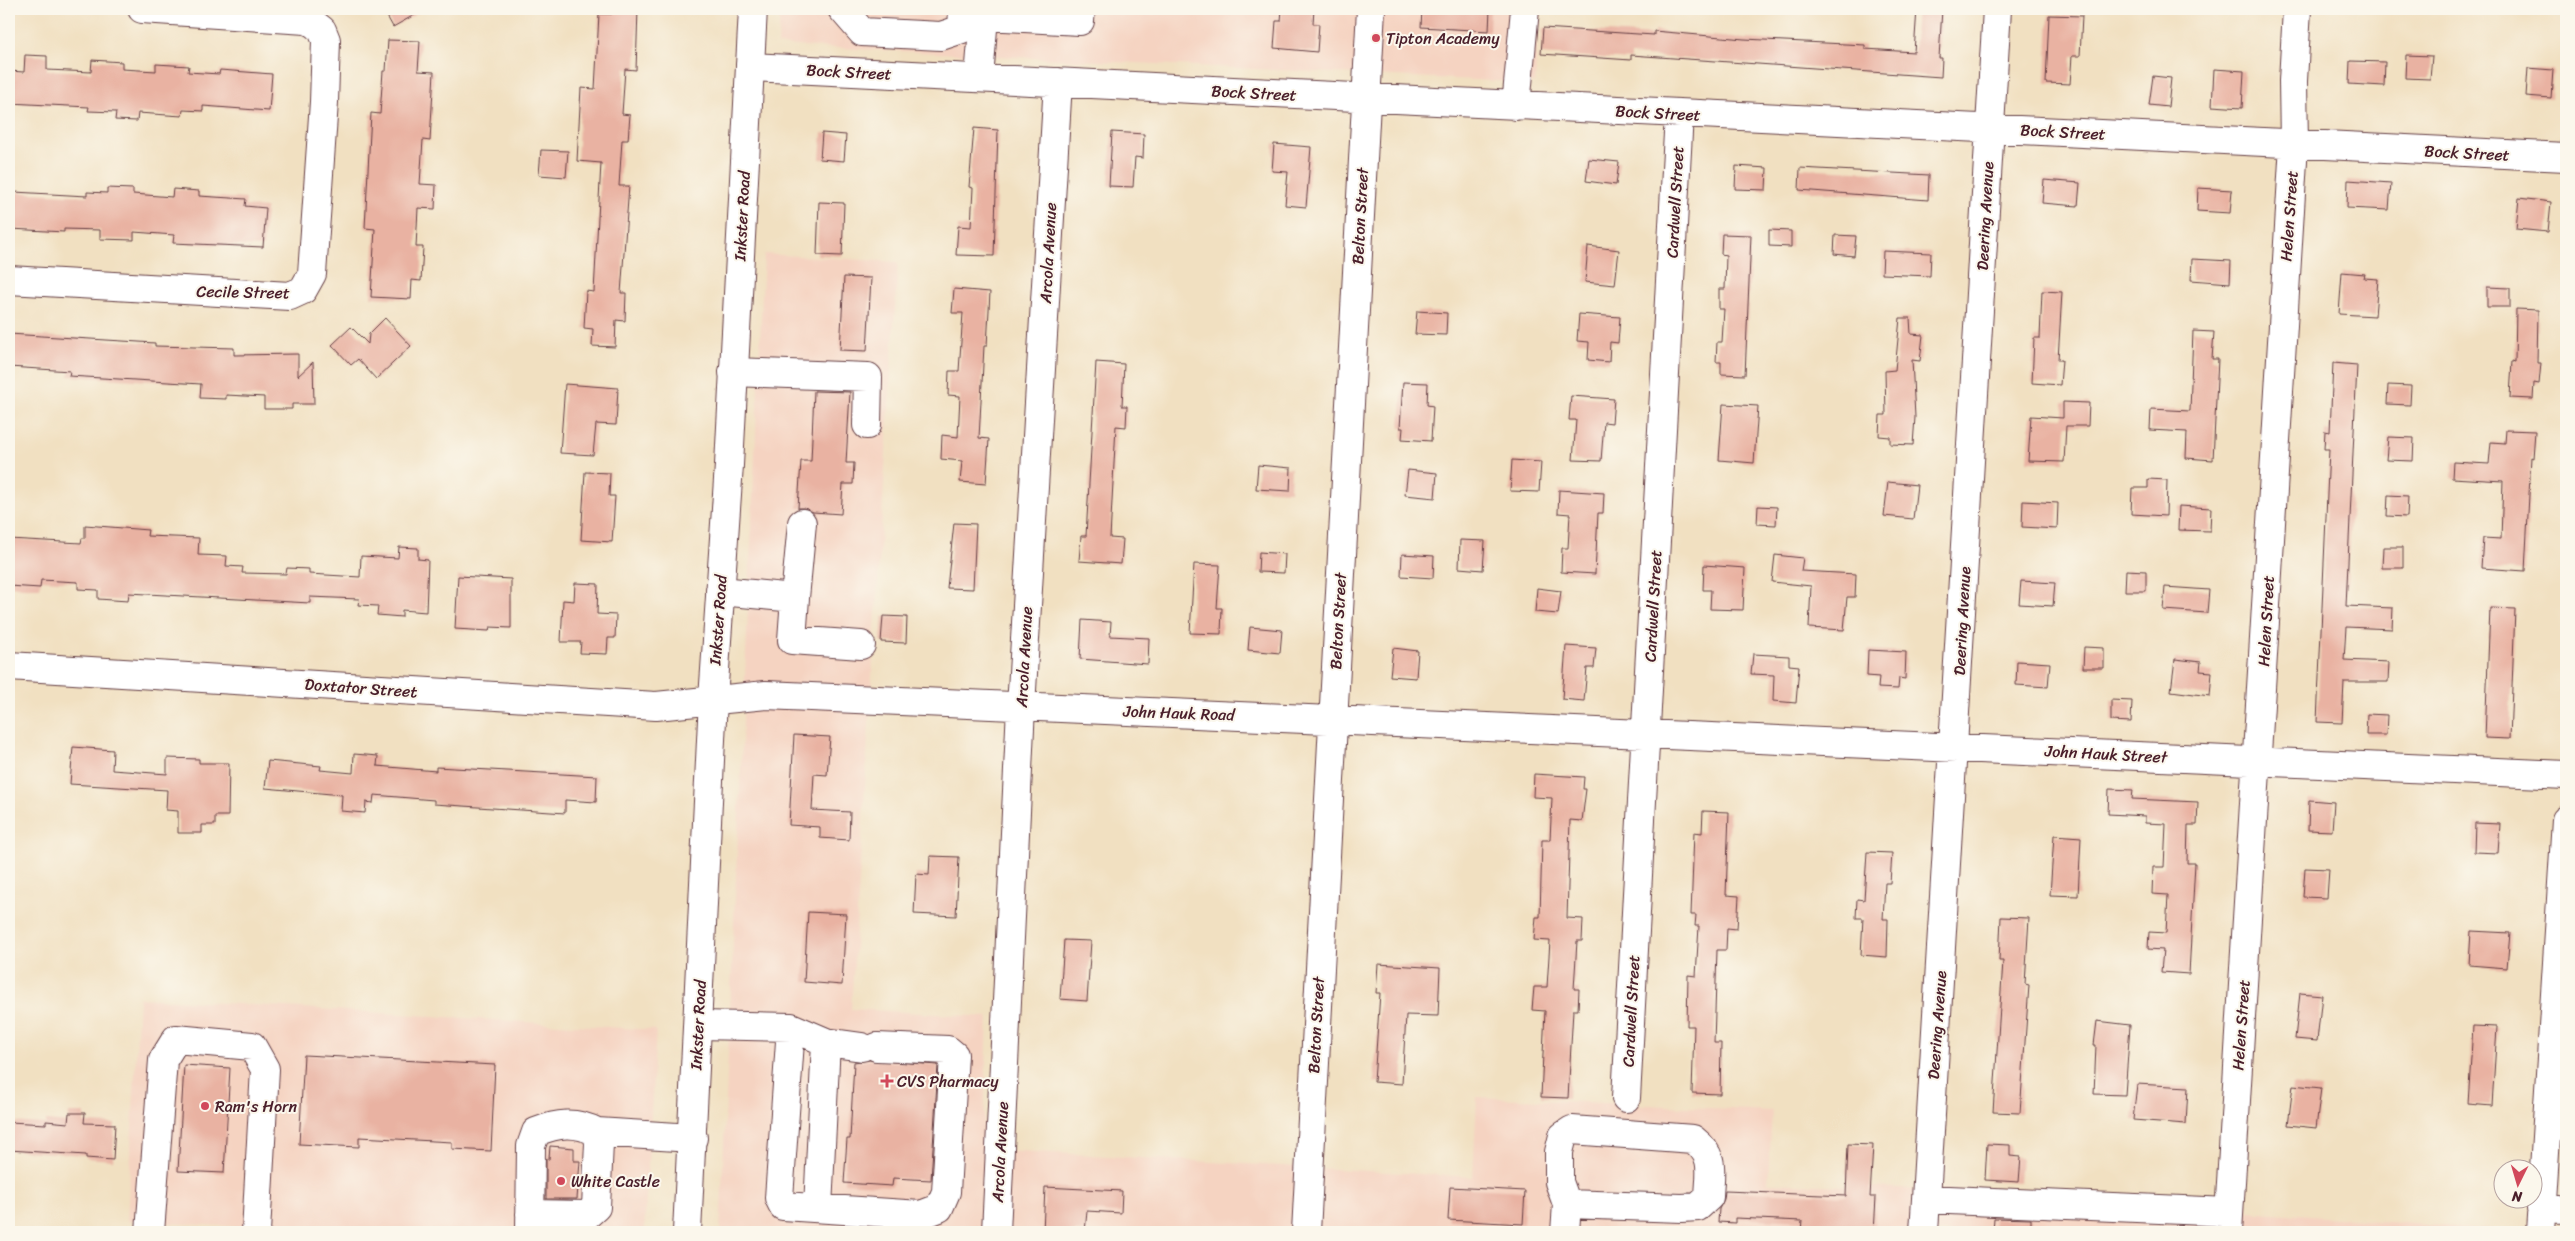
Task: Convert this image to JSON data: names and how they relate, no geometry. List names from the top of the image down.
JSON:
{
  "streets": {
    "street": [
      "Bock Street",
      "Cardwell Street",
      "Inkster Road",
      "Belton Street",
      "Deering Avenue",
      "Helen Street",
      "Arcola Avenue",
      "Cecile Street",
      "Doxtator Street",
      "John Hauk Road",
      "John Hauk Street"
    ]
  },
  "crossings": [
    ["Bock Street", "Cardwell Street"],
    ["Bock Street", "Inkster Road"],
    ["Bock Street", "Belton Street"],
    ["Bock Street", "Deering Avenue"],
    ["Bock Street", "Helen Street"],
    ["Bock Street", "Arcola Avenue"],
    ["Cardwell Street", "John Hauk Road"],
    ["Cardwell Street", "John Hauk Street"],
    ["Inkster Road", "Doxtator Street"],
    ["Inkster Road", "John Hauk Road"],
    ["Belton Street", "John Hauk Road"],
    ["Deering Avenue", "John Hauk Street"],
    ["Helen Street", "John Hauk Street"],
    ["Arcola Avenue", "John Hauk Road"],
    ["Doxtator Street", "John Hauk Road"],
    ["John Hauk Road", "John Hauk Street"]
  ],
  "places": {
    "other": ["Tipton Academy", "Ram's Horn", "White Castle"],
    "health": ["CVS Pharmacy"]
  },
  "north": "bottom"
}
